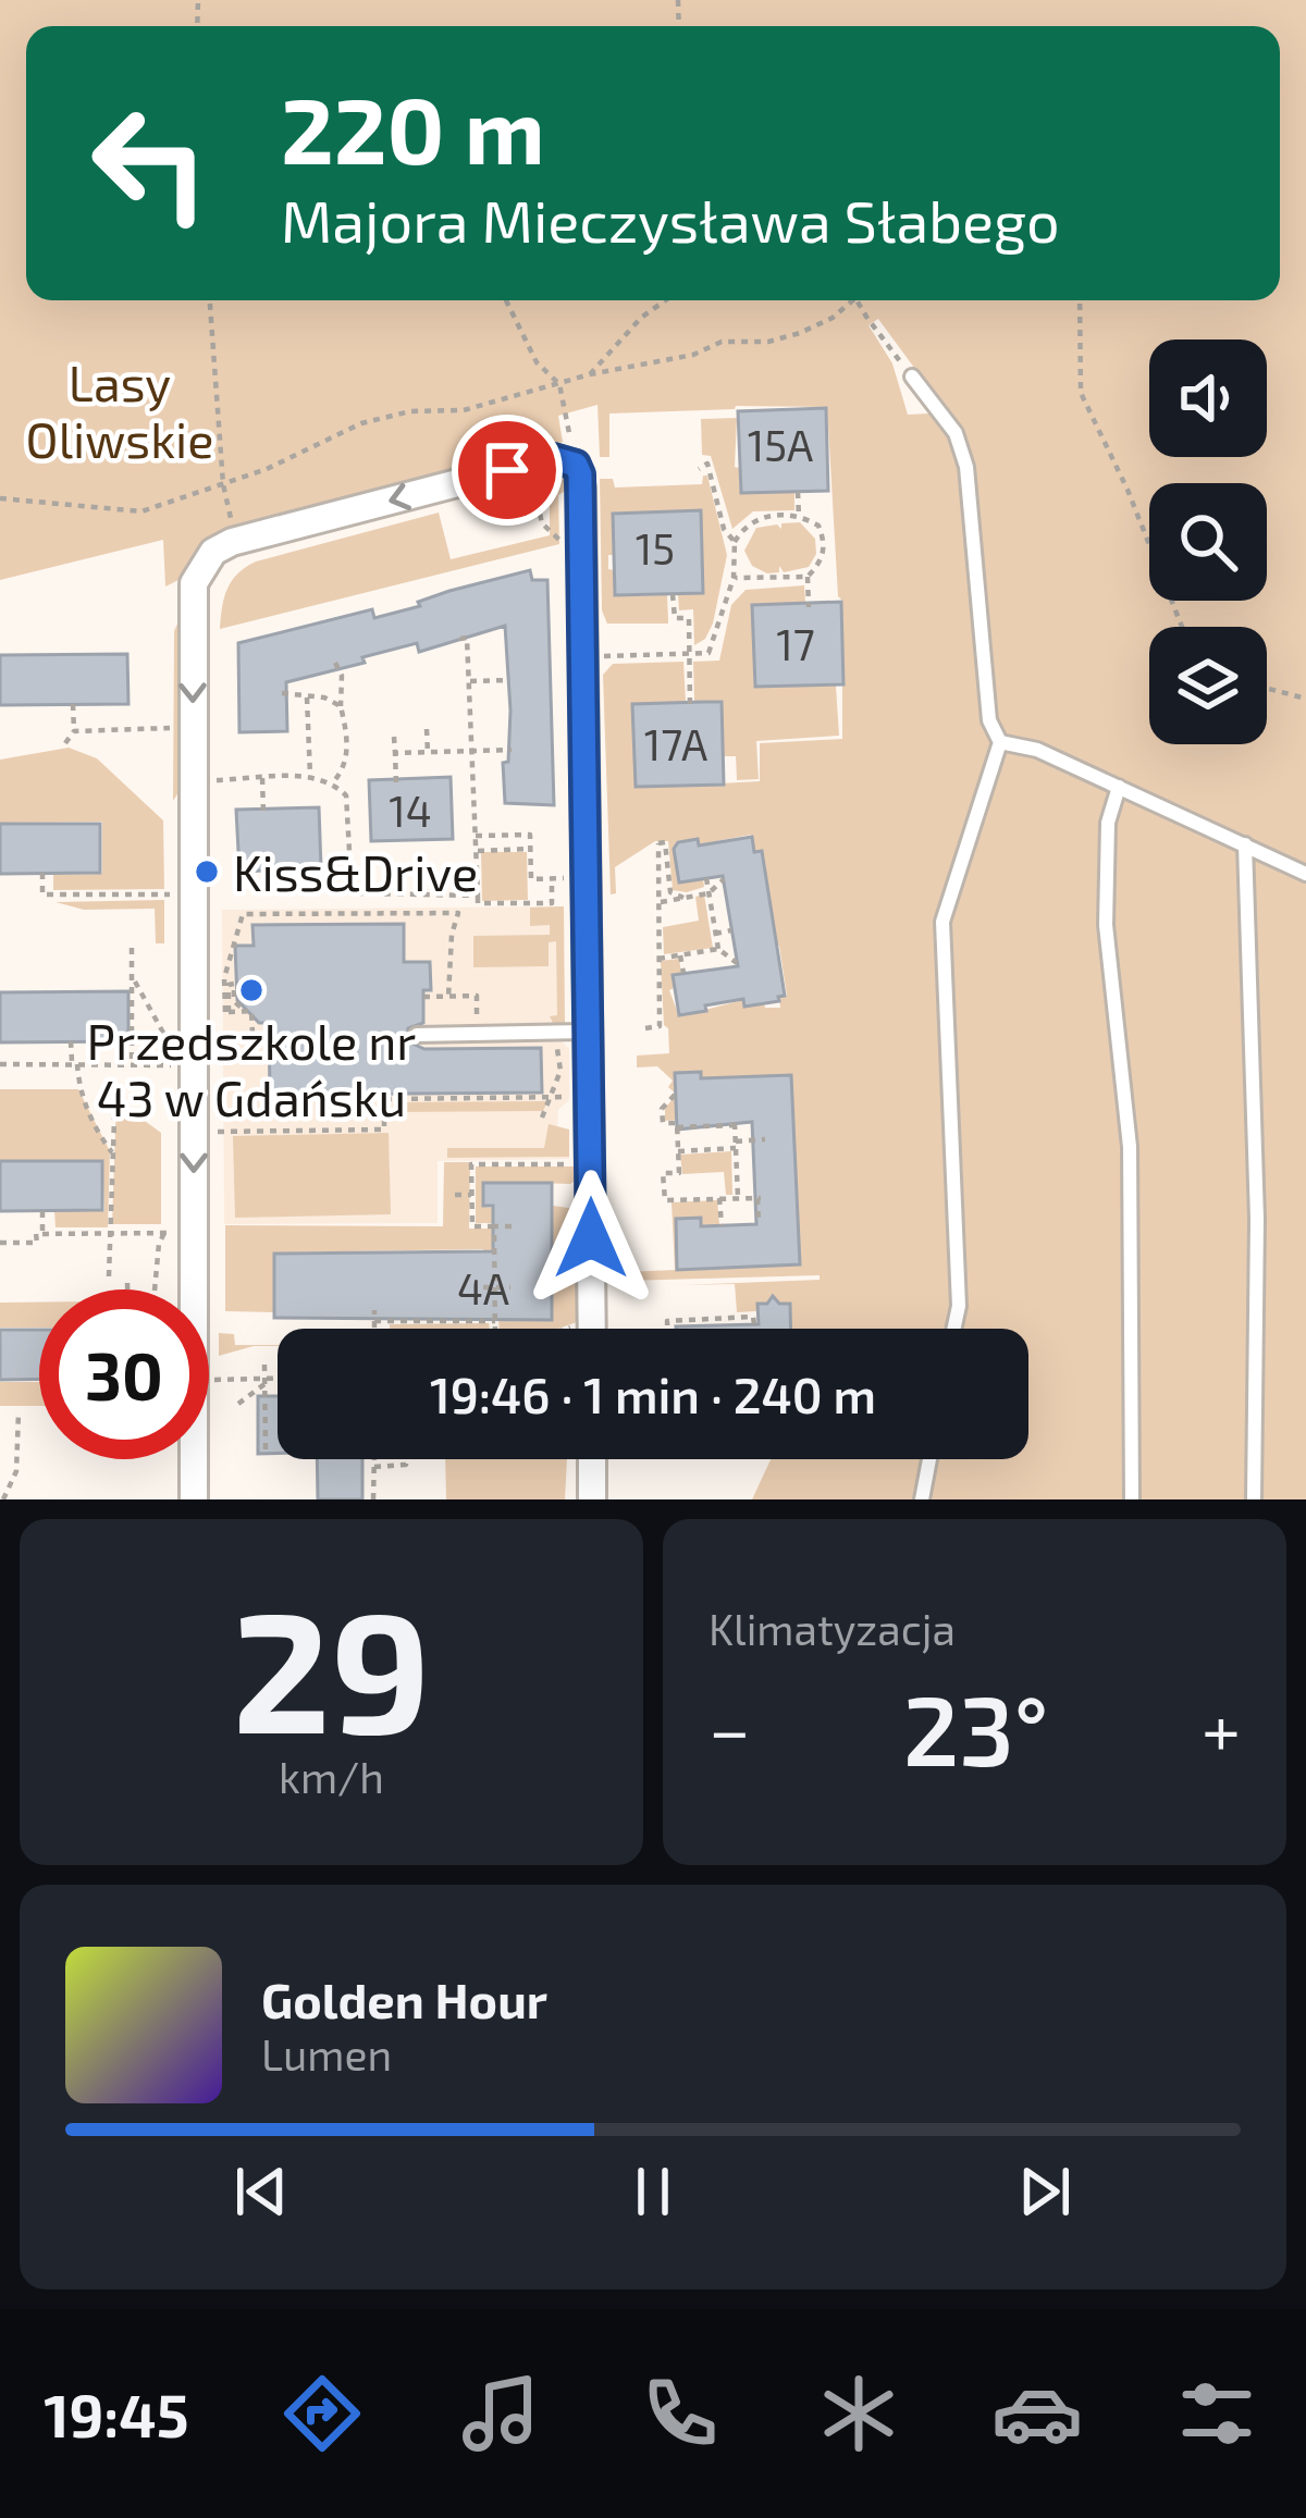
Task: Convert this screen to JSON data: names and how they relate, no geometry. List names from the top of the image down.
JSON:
{
  "parks": ["Lasy Oliwskie"],
  "places": ["Kiss&Drive", "Przedszkole nr 43 w Gdańsku"],
  "house_numbers": [
    "15A",
    "15",
    "17",
    "17A",
    "14",
    "4A"
  ],
  "page": {
    "turn": ["220 m", "Majora Mieczysława Słabego"],
    "limit": "30",
    "trip": "19:46 · 1 min · 240 m",
    "tile": [
      ["29", "km/h"],
      "Klimatyzacja"
    ],
    "heat": ["−", "23°", "+"],
    "song": ["Golden Hour", "Lumen"],
    "tabs": "19:45"
  }
}
